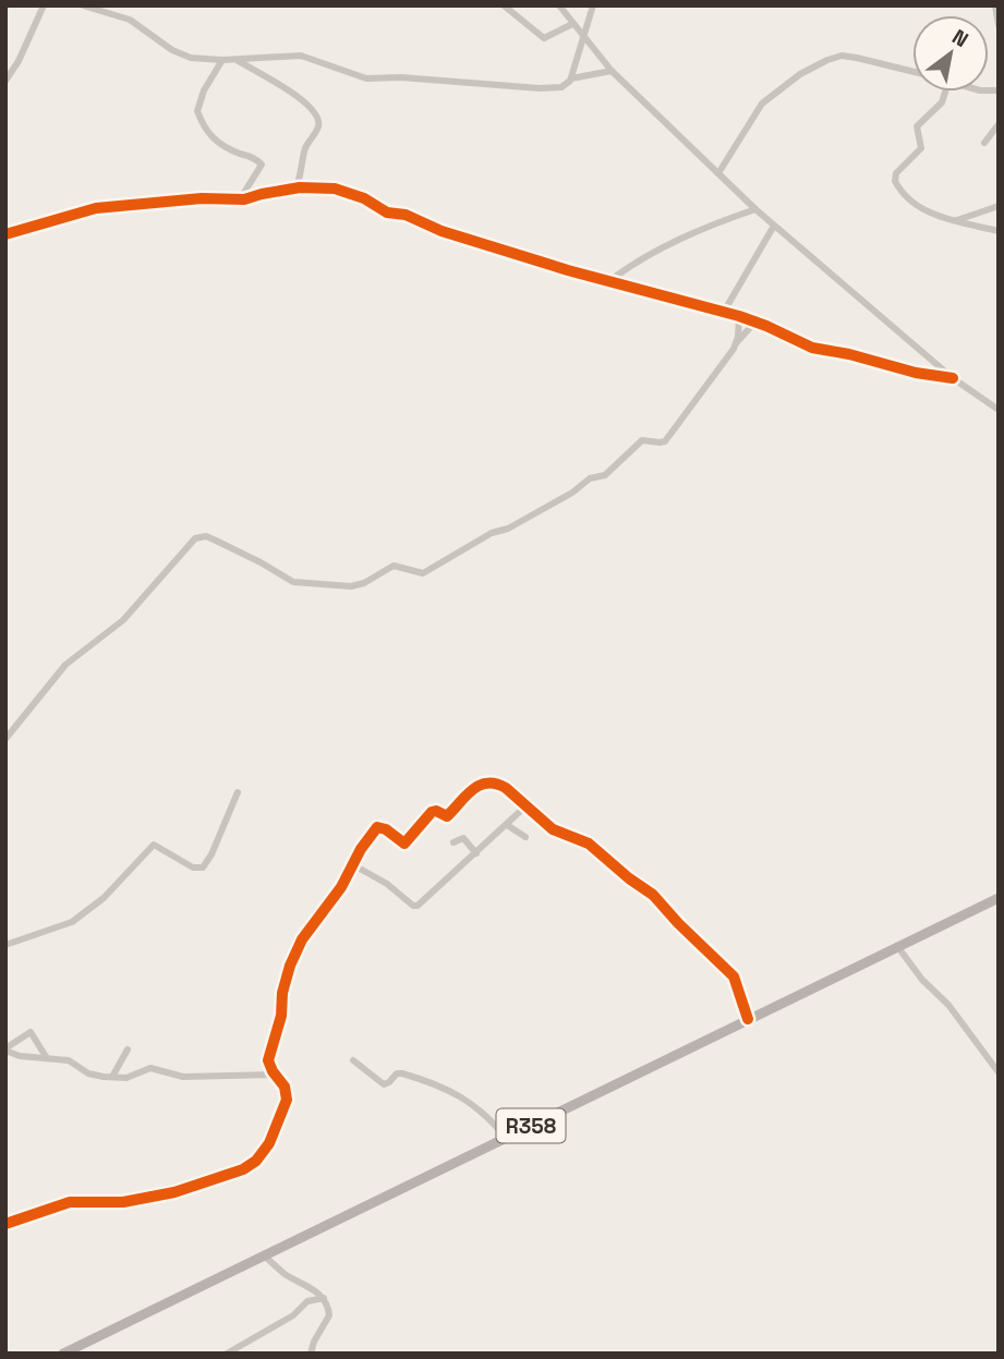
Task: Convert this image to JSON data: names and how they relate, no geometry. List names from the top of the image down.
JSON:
{
  "streets": {
    "main road": ["R358"]
  },
  "north": "top right"
}
